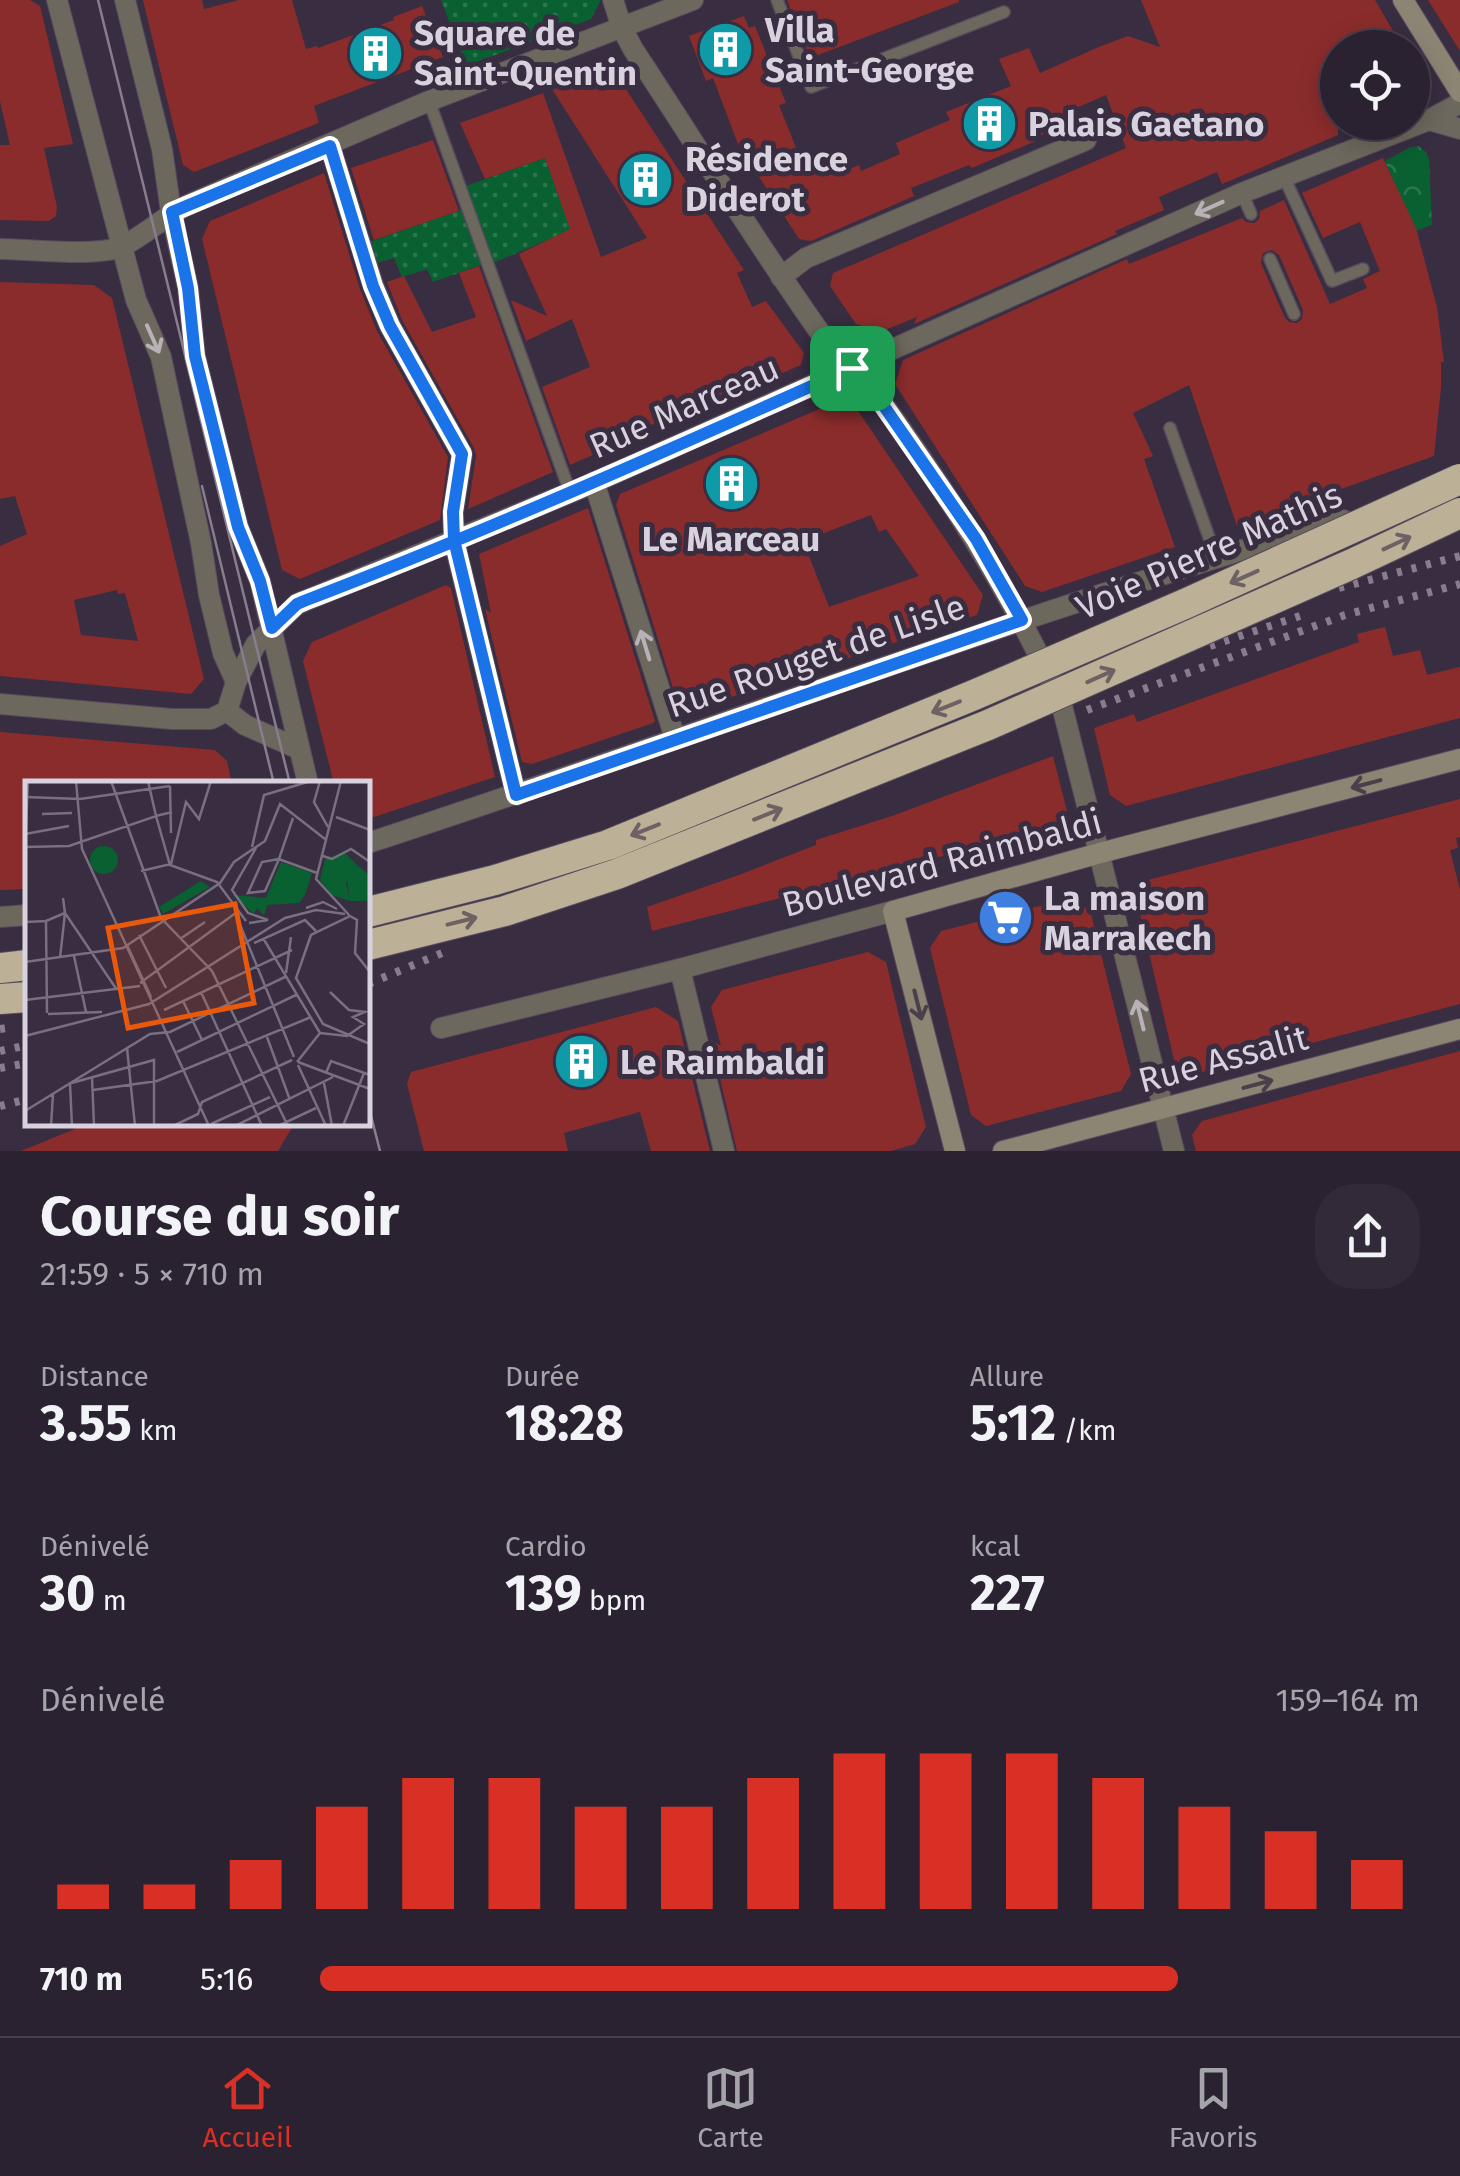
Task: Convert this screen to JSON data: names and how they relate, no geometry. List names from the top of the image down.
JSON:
{
  "streets": {
    "highway": ["Voie Pierre Mathis"],
    "street": [
      "Rue Marceau",
      "Rue Rouget de Lisle",
      "Boulevard Raimbaldi",
      "Rue Assalit"
    ]
  },
  "crossings": [
    ["Voie Pierre Mathis", "Rue Rouget de Lisle"]
  ],
  "one_way": ["Boulevard Raimbaldi", "Rue Assalit"],
  "places": {
    "building": [
      "Villa Saint-George",
      "Square de Saint-Quentin",
      "Palais Gaetano",
      "Résidence Diderot",
      "Le Marceau",
      "Le Raimbaldi"
    ],
    "supermarket": ["La maison Marrakech"]
  },
  "page": {
    "heading": ["Course du soir", "21:59 · 5 × 710 m"],
    "stats": [
      ["Distance", "3.55 km"],
      ["Durée", "18:28"],
      ["Allure", "5:12 /km"],
      ["Dénivelé", "30 m"],
      ["Cardio", "139 bpm"],
      ["kcal", "227"]
    ],
    "chart": ["Dénivelé", "159–164 m"],
    "list": [
      {
        "name": "710 m",
        "note": "5:16"
      }
    ],
    "tabs": ["Accueil", "Carte", "Favoris"]
  }
}
